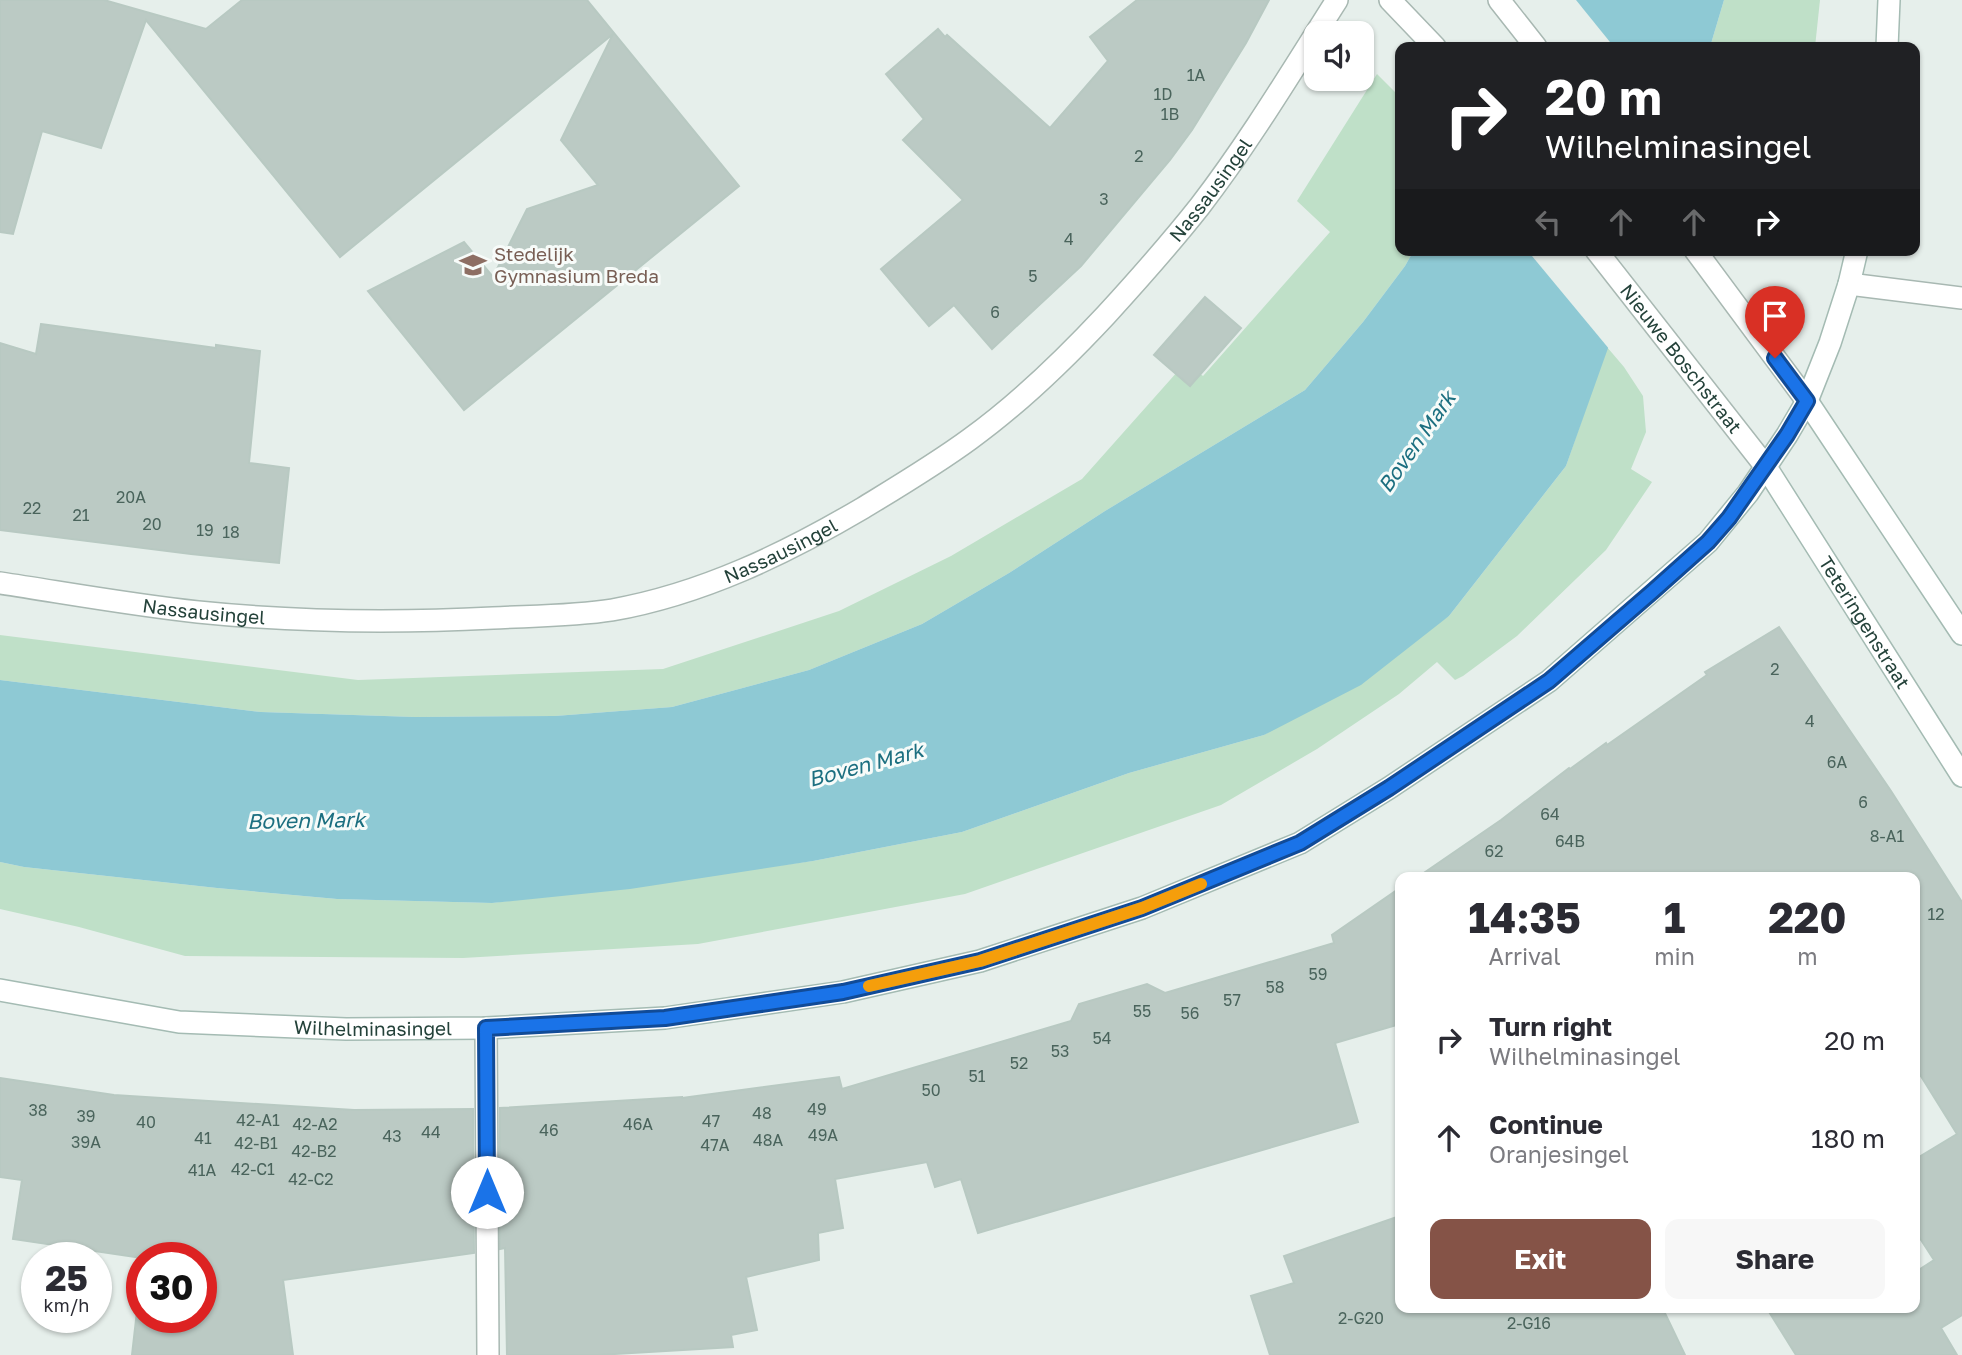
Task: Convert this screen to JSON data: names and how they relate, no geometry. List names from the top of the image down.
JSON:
{
  "streets": {
    "street": [
      "Nassausingel",
      "Nieuwe Boschstraat",
      "Teteringenstraat",
      "Wilhelminasingel"
    ]
  },
  "crossings": [
    ["Nieuwe Boschstraat", "Teteringenstraat"],
    ["Nieuwe Boschstraat", "Wilhelminasingel"],
    ["Teteringenstraat", "Wilhelminasingel"]
  ],
  "water": ["Boven Mark"],
  "places": {
    "school or university": ["Stedelijk Gymnasium Breda"]
  },
  "house_numbers": [
    "1A",
    "1D",
    "1B",
    "2",
    "3",
    "4",
    "5",
    "6",
    "20A",
    "22",
    "21",
    "20",
    "19",
    "18",
    "2",
    "4",
    "6A",
    "6",
    "64",
    "8-A1",
    "64B",
    "62",
    "12",
    "59",
    "58",
    "57",
    "55",
    "56",
    "54",
    "53",
    "52",
    "51",
    "50",
    "49",
    "38",
    "48",
    "39",
    "42-A1",
    "47",
    "40",
    "42-A2",
    "46A",
    "46",
    "44",
    "49A",
    "43",
    "41",
    "48A",
    "39A",
    "42-B1",
    "47A",
    "42-B2",
    "42-C1",
    "41A",
    "42-C2",
    "2-G20",
    "2-G16"
  ],
  "page": {
    "turn": ["20 m", "Wilhelminasingel"],
    "eta": [
      "14:35",
      "Arrival",
      "1",
      "min",
      "220",
      "m"
    ],
    "list": [
      {
        "name": "Turn right",
        "note": "Wilhelminasingel",
        "value": "20 m"
      },
      {
        "name": "Continue",
        "note": "Oranjesingel",
        "value": "180 m"
      }
    ],
    "buttons": ["Exit", "Share"],
    "speed": "25 km/h",
    "limit": "30"
  }
}
